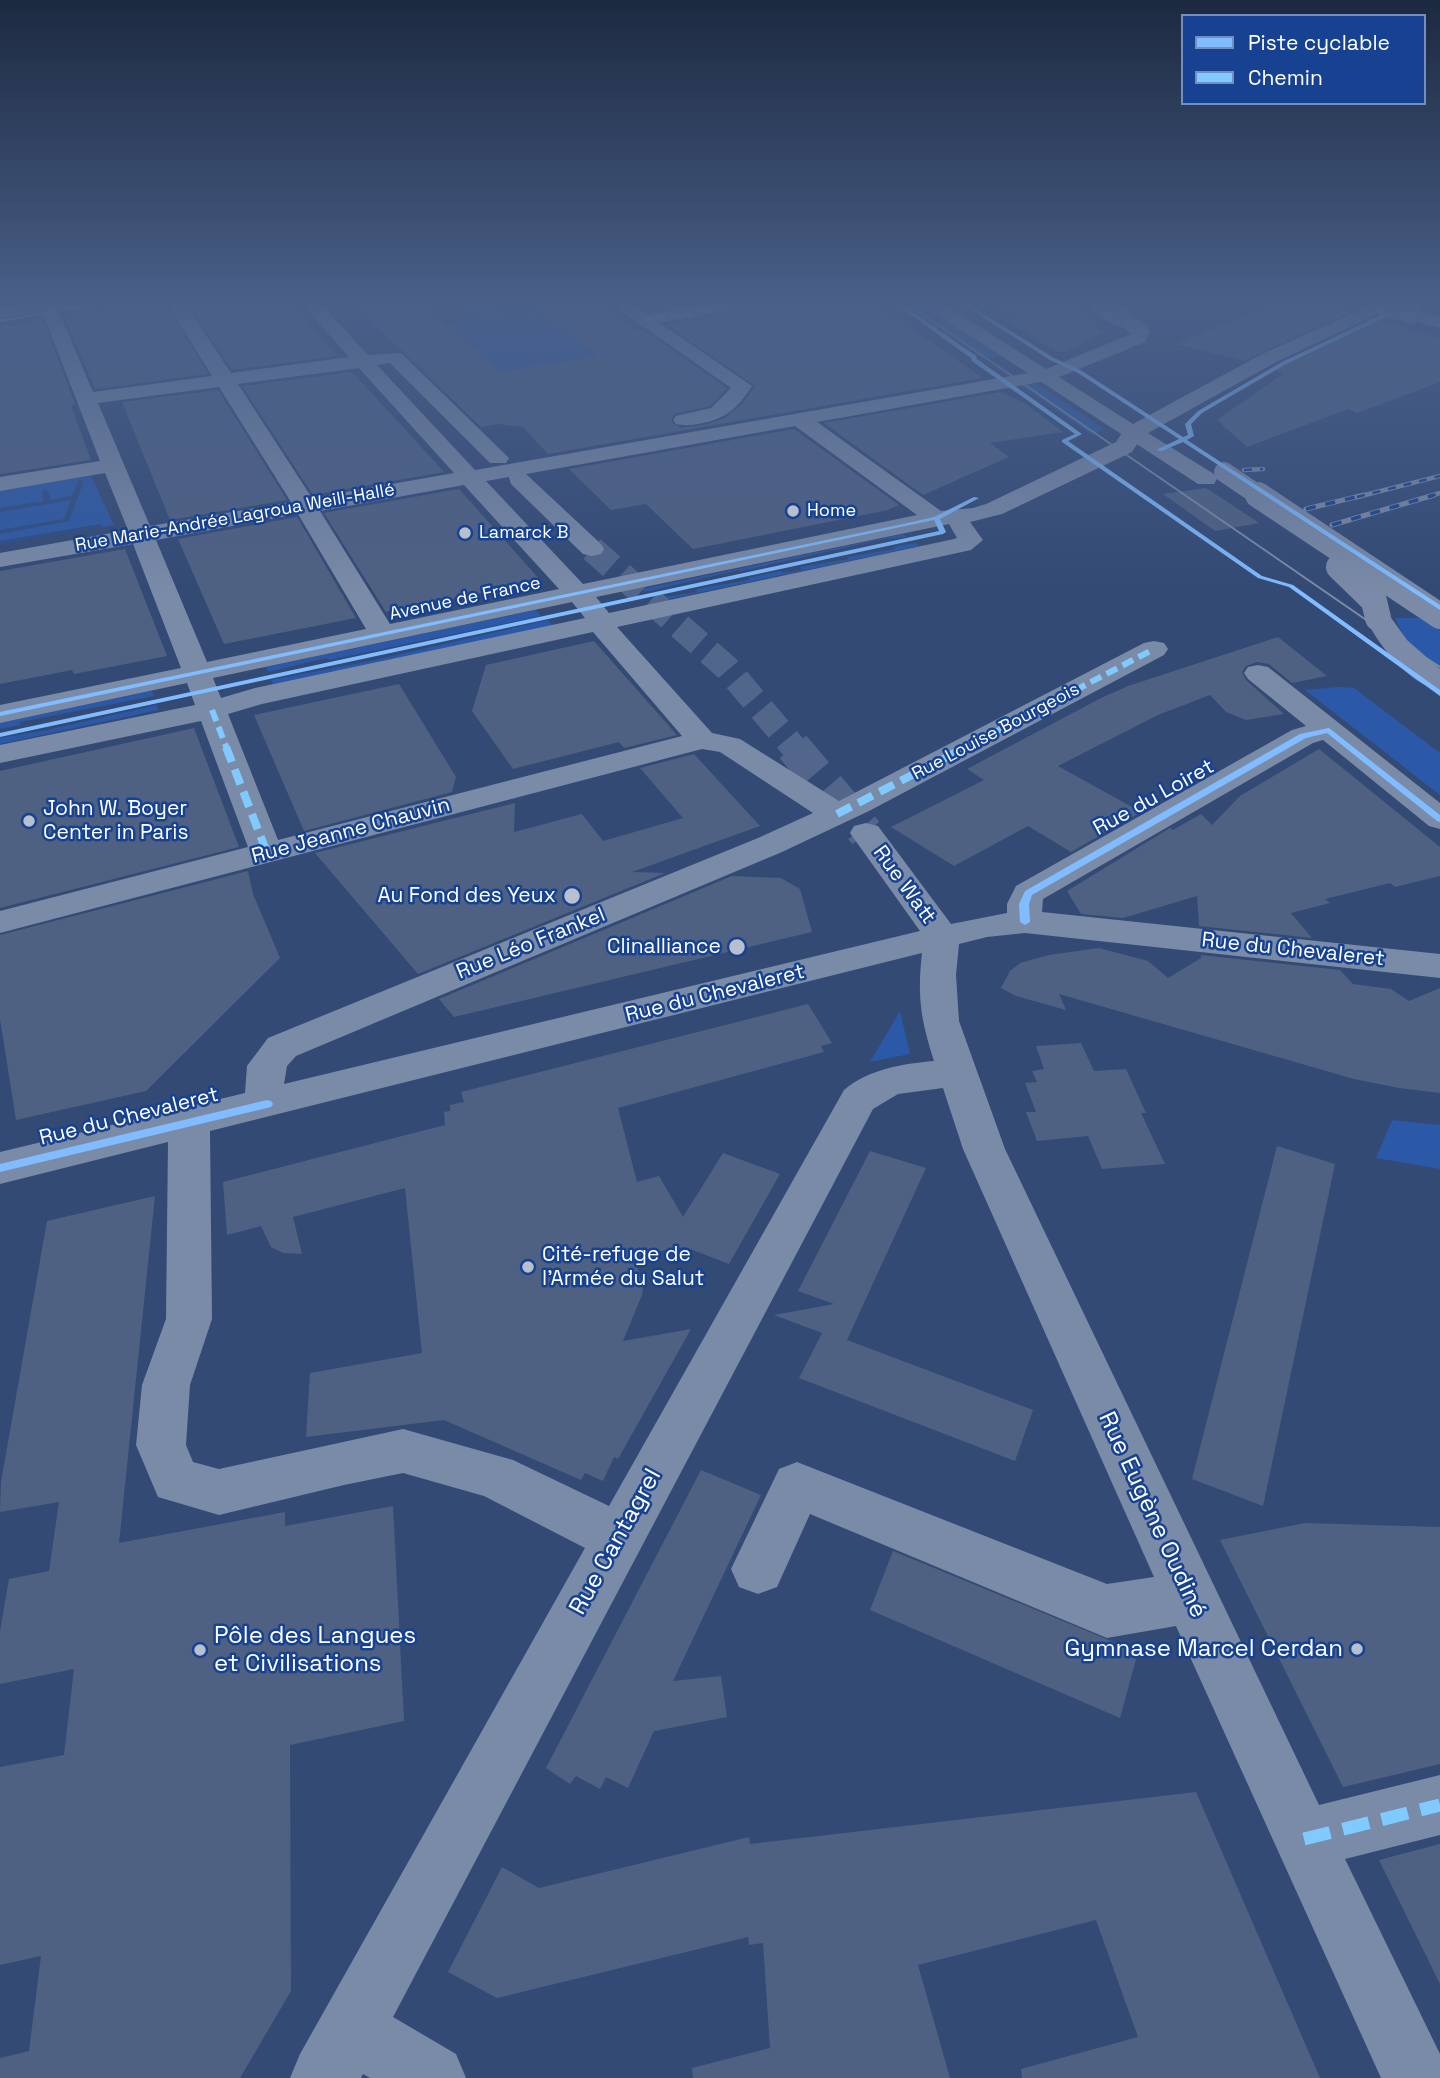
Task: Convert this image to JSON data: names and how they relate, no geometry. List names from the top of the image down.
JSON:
{
  "streets": {
    "street": [
      "Rue Marie-Andrée Lagroua Weill-Hallé",
      "Avenue de France",
      "Rue Louise Bourgeois",
      "Rue du Loiret",
      "Rue Jeanne Chauvin",
      "Rue Watt",
      "Rue Léo Frankel",
      "Rue du Chevaleret",
      "Rue Eugène Oudiné",
      "Rue Cantagrel"
    ]
  },
  "crossings": [
    ["Rue Louise Bourgeois", "Rue Watt"],
    ["Rue Louise Bourgeois", "Rue Léo Frankel"],
    ["Rue du Loiret", "Rue du Chevaleret"],
    ["Rue Watt", "Rue Léo Frankel"],
    ["Rue Watt", "Rue du Chevaleret"],
    ["Rue Watt", "Rue Eugène Oudiné"],
    ["Rue Léo Frankel", "Rue du Chevaleret"],
    ["Rue du Chevaleret", "Rue Eugène Oudiné"],
    ["Rue Eugène Oudiné", "Rue Cantagrel"]
  ],
  "places": [
    "Home",
    "Lamarck B",
    "John W. Boyer Center in Paris",
    "Au Fond des Yeux",
    "Clinalliance",
    "Cité-refuge de l'Armée du Salut",
    "Gymnase Marcel Cerdan",
    "Pôle des Langues et Civilisations"
  ],
  "legend": ["Piste cyclable", "Chemin"]
}
